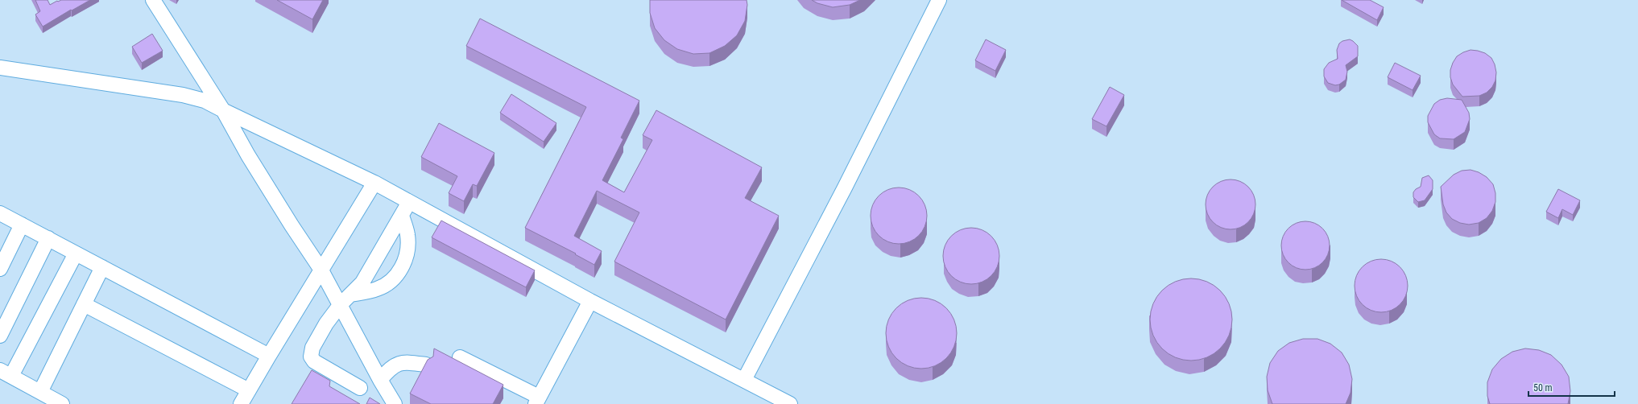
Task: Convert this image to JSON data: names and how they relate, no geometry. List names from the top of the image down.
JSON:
{
  "scale_bar": "50 m"
}
